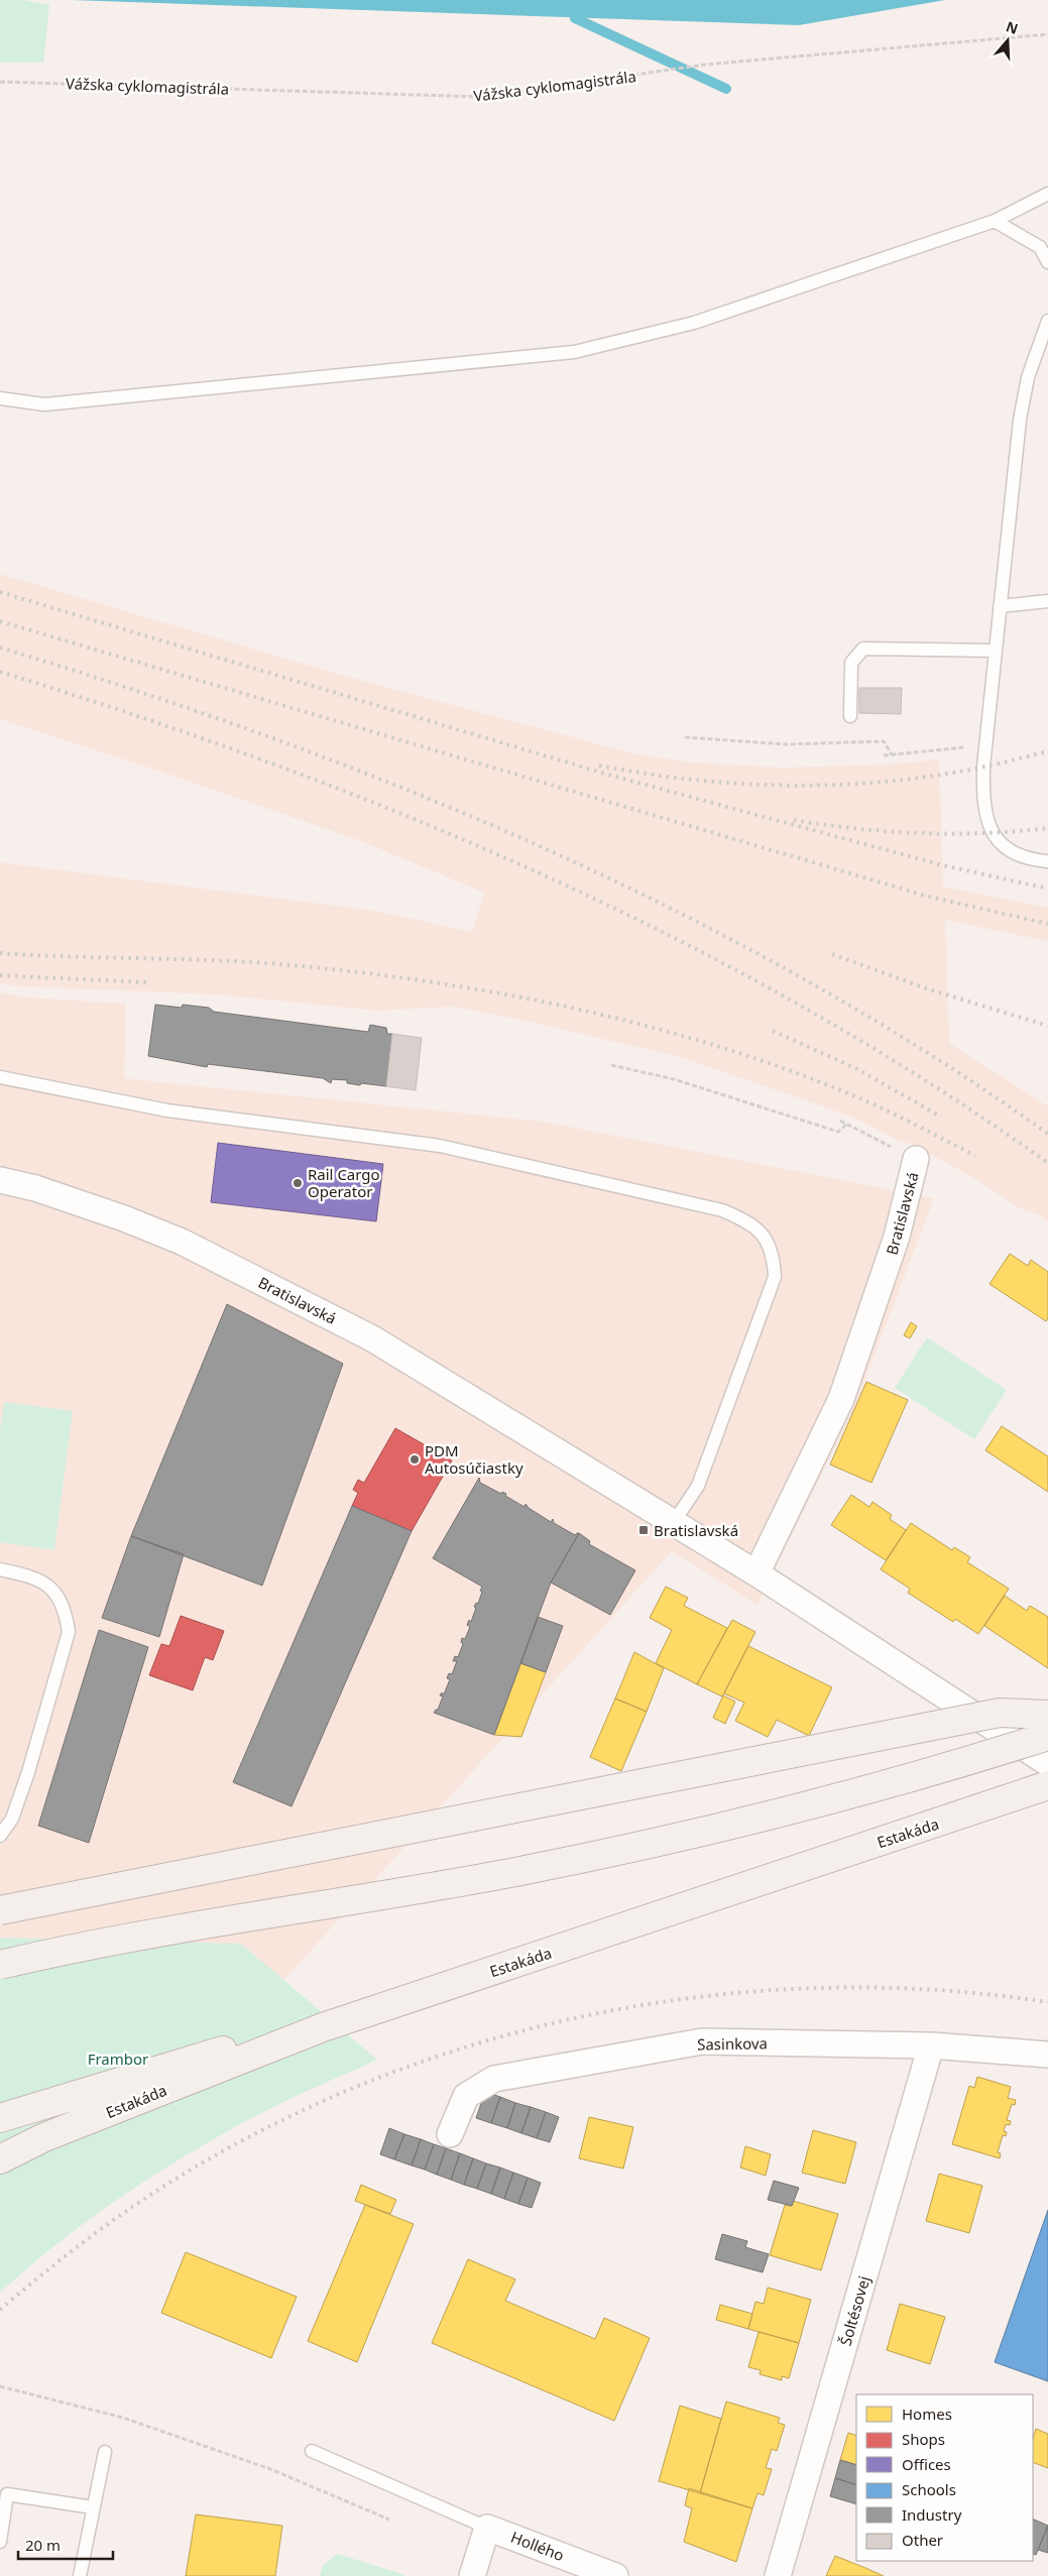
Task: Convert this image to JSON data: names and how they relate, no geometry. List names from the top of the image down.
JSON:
{
  "streets": {
    "main road": ["Estakáda"],
    "street": [
      "Bratislavská",
      "Sasinkova",
      "Šoltésovej",
      "Hollého"
    ],
    "path": ["Vážska cyklomagistrála"]
  },
  "crossings": [
    ["Sasinkova", "Šoltésovej"]
  ],
  "parks": ["Frambor"],
  "places": {
    "other": ["Rail Cargo Operator", "PDM Autosúčiastky"],
    "transit": ["Bratislavská"]
  },
  "legend": [
    "Homes",
    "Shops",
    "Offices",
    "Schools",
    "Industry",
    "Other"
  ],
  "scale_bar": "20 m",
  "north": "top"
}
